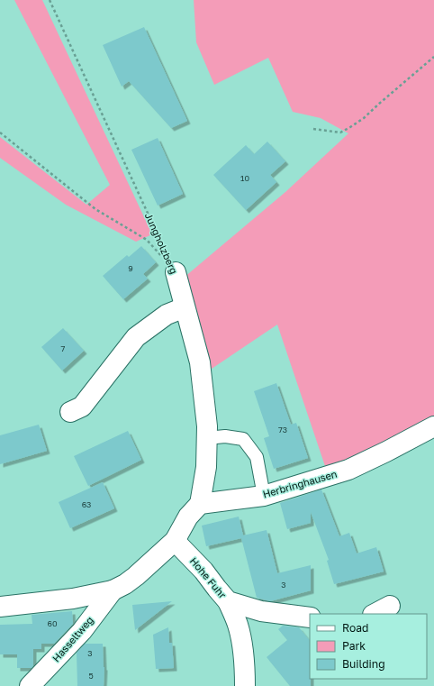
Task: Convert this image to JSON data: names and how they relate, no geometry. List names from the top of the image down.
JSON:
{
  "streets": {
    "street": [
      "Jungholzberg",
      "Herbringhausen",
      "Hohe Fuhr",
      "Hasseltweg"
    ]
  },
  "crossings": [
    ["Jungholzberg", "Herbringhausen"]
  ],
  "house_numbers": [
    "10",
    "9",
    "7",
    "73",
    "63",
    "3",
    "60",
    "3",
    "5"
  ],
  "legend": ["Road", "Park", "Building"]
}
